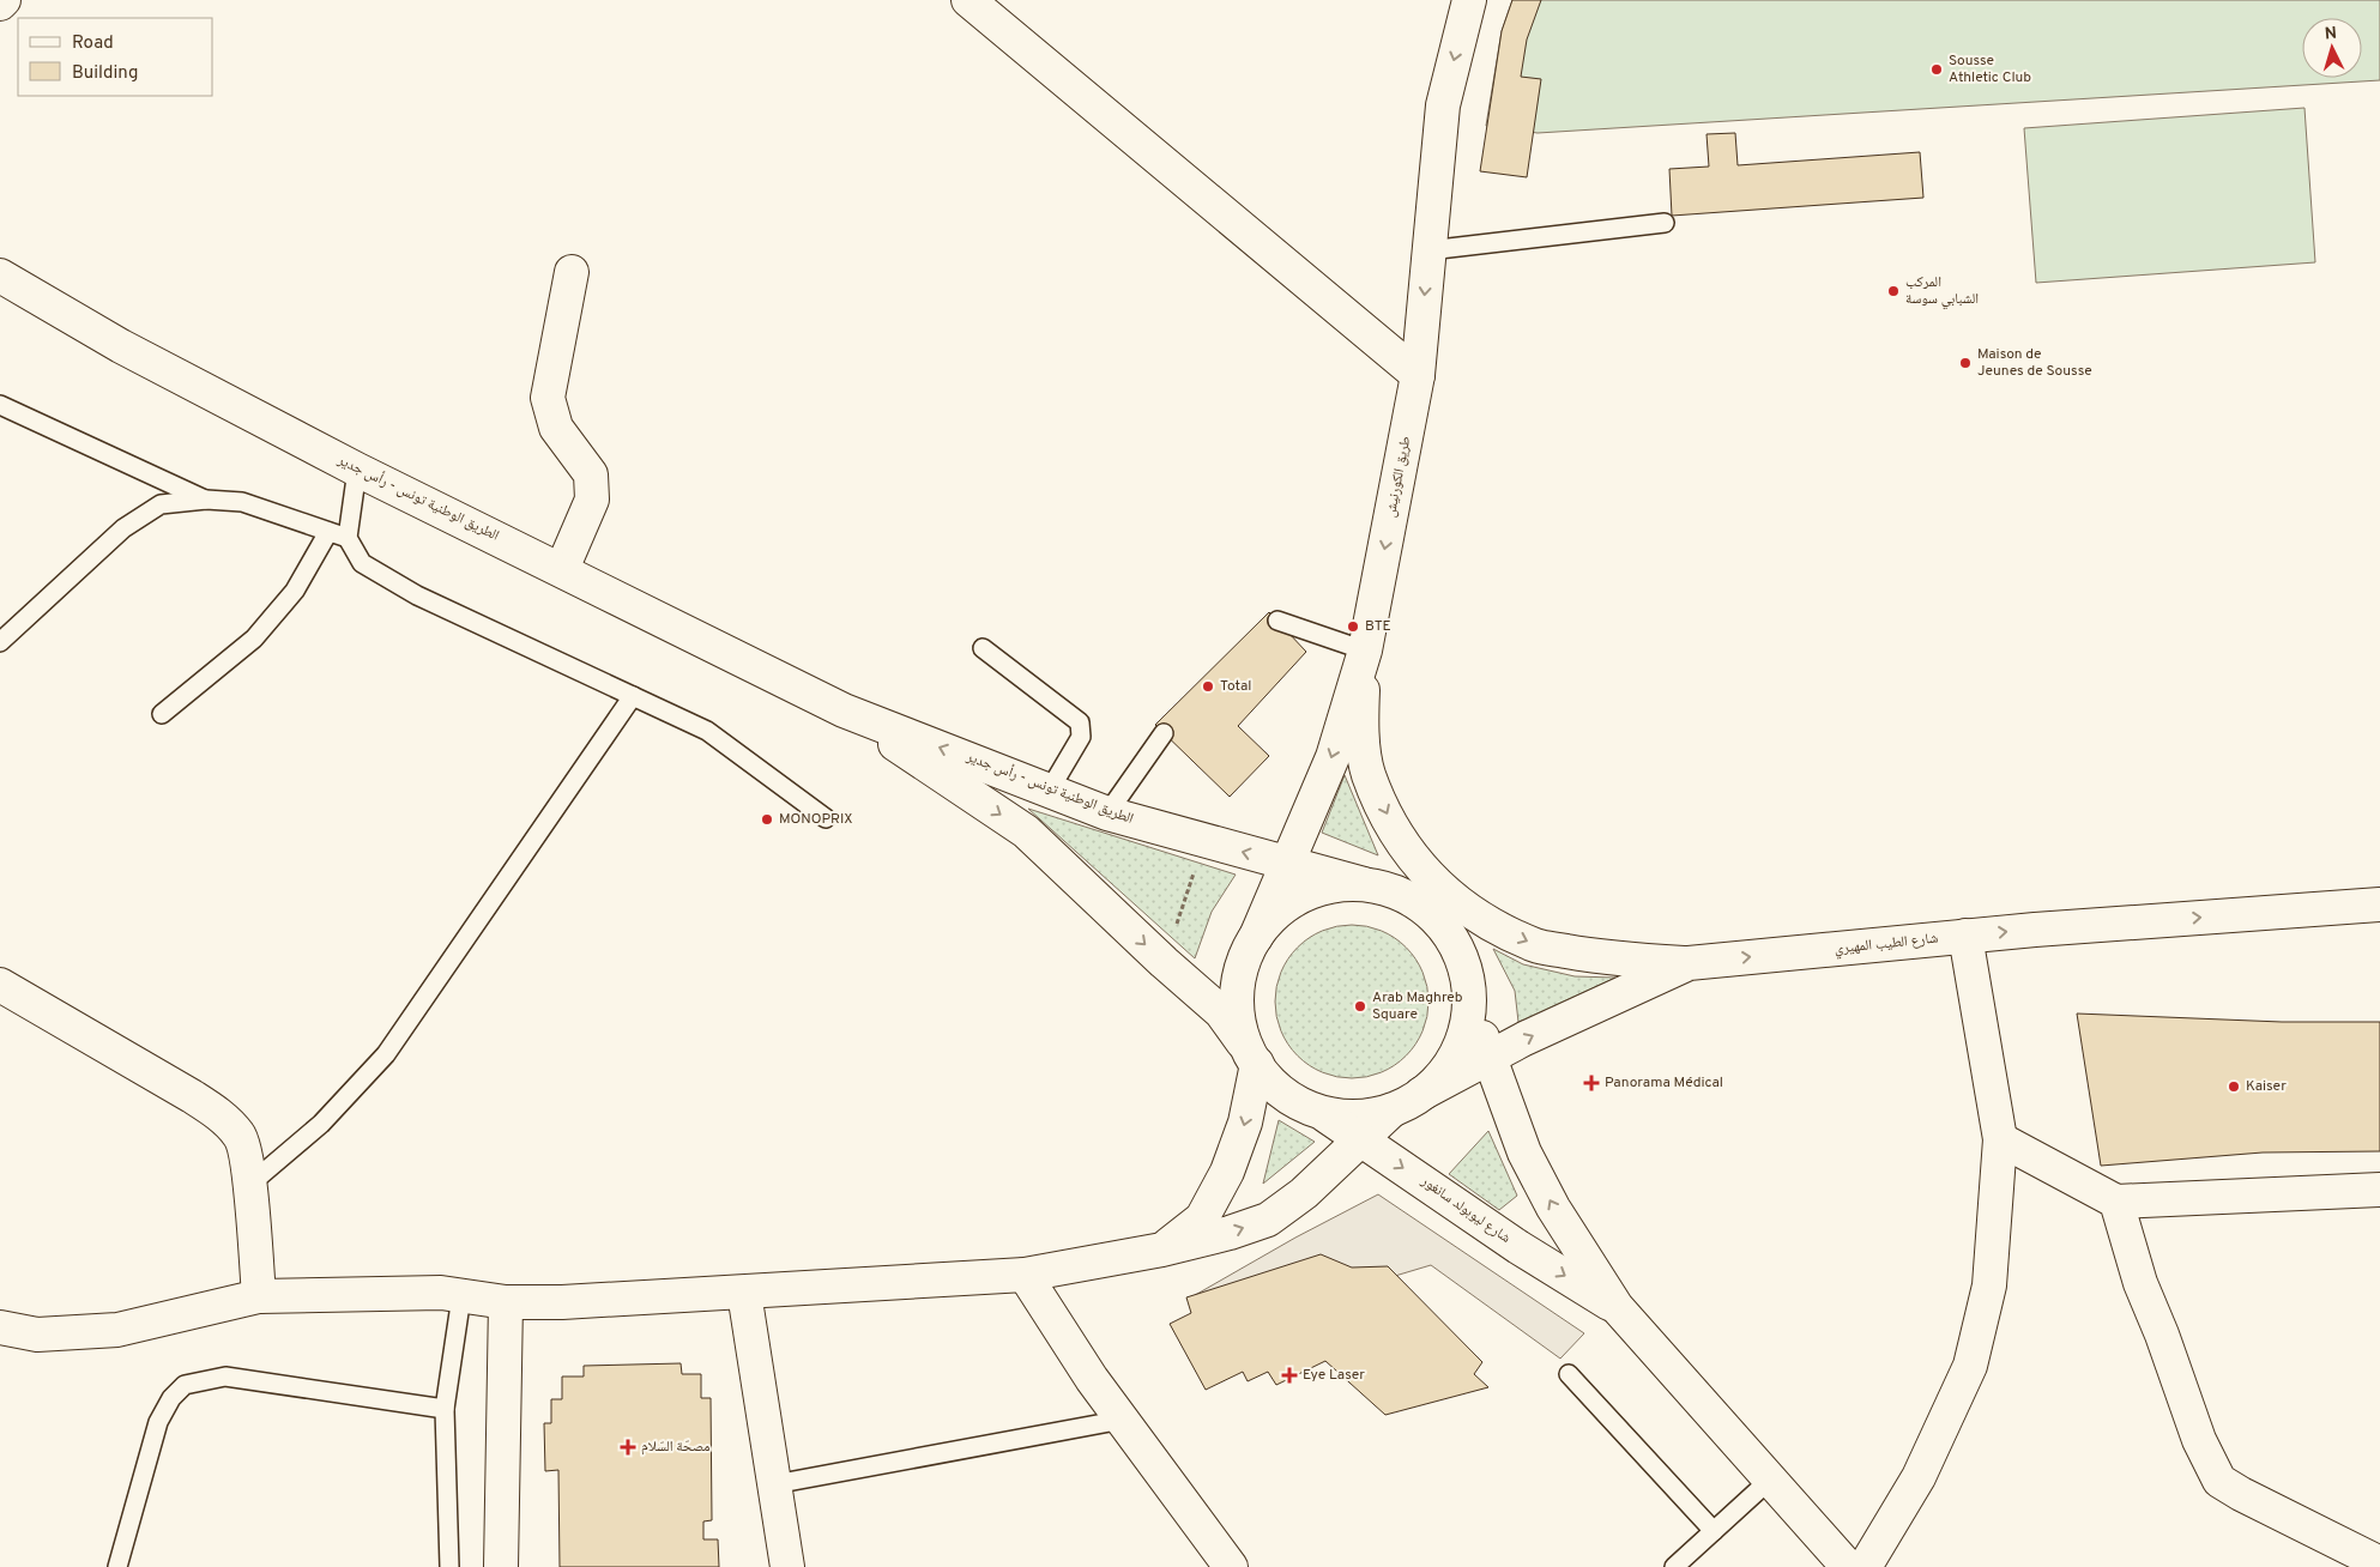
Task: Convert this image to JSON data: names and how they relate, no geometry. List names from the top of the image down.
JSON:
{
  "streets": {
    "main road": [
      "طريق الكورنيش",
      "الطريق الوطنية تونس - رأس جدير",
      "شارع الطيب المهيري",
      "شارع ليوبولد سانغور"
    ]
  },
  "crossings": [
    ["طريق الكورنيش", "الطريق الوطنية تونس - رأس جدير"],
    ["شارع الطيب المهيري", "شارع ليوبولد سانغور"]
  ],
  "one_way": ["طريق الكورنيش", "شارع الطيب المهيري"],
  "places": {
    "other": [
      "Sousse Athletic Club",
      "المركب الشبابي سوسة",
      "Maison de Jeunes de Sousse",
      "BTE",
      "Total",
      "MONOPRIX",
      "Arab Maghreb Square",
      "Kaiser"
    ],
    "health": ["Panorama Médical", "Eye Laser", "مصحّة السّلام"]
  },
  "legend": ["Road", "Building"],
  "north": "top"
}
